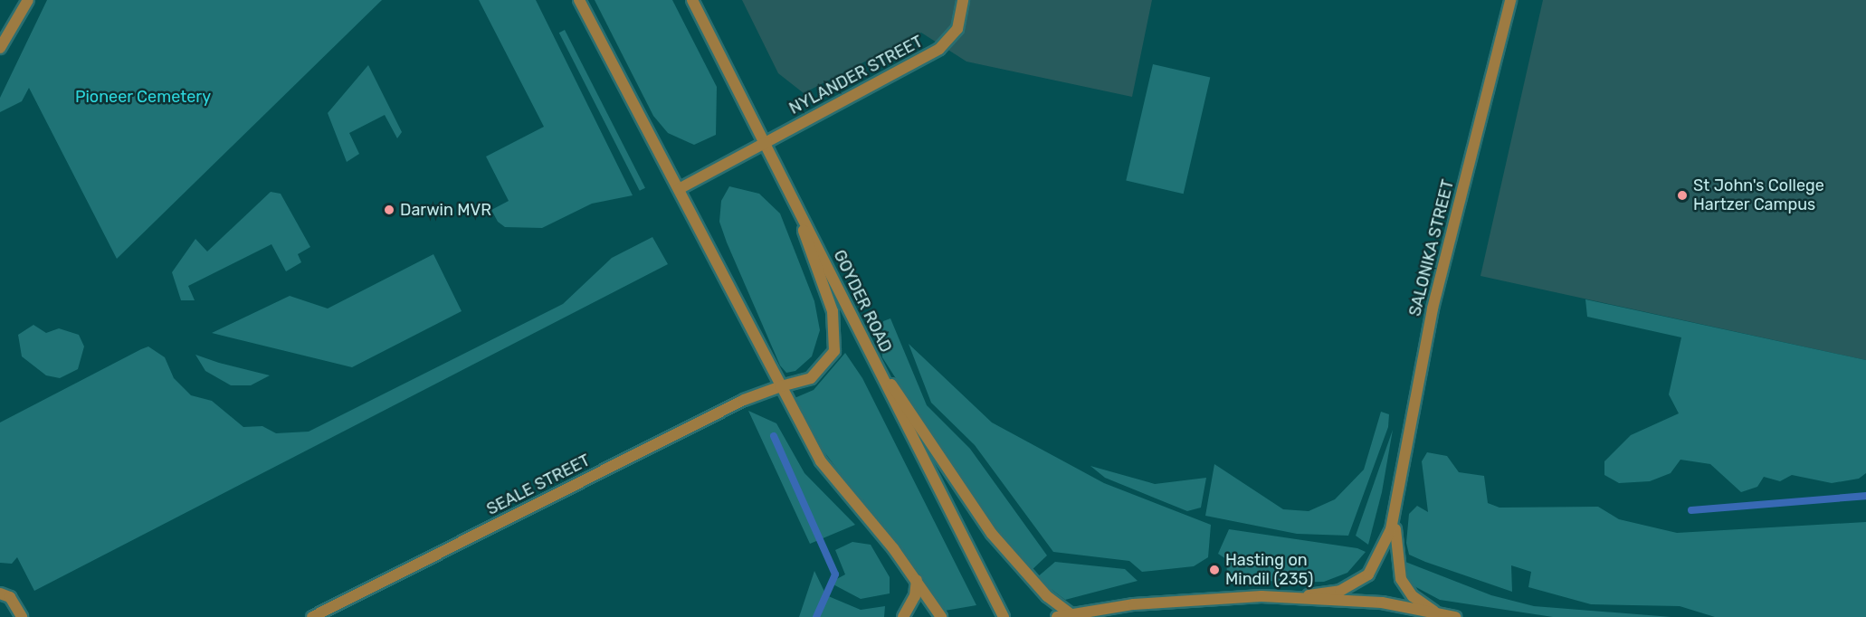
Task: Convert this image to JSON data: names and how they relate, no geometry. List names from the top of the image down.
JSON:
{
  "streets": {
    "street": [
      "NYLANDER STREET",
      "SALONIKA STREET",
      "GOYDER ROAD",
      "SEALE STREET"
    ]
  },
  "crossings": [
    ["NYLANDER STREET", "GOYDER ROAD"],
    ["GOYDER ROAD", "SEALE STREET"]
  ],
  "parks": ["Pioneer Cemetery"],
  "places": ["St John's College Hartzer Campus", "Darwin MVR", "Hasting on Mindil (235)"]
}
